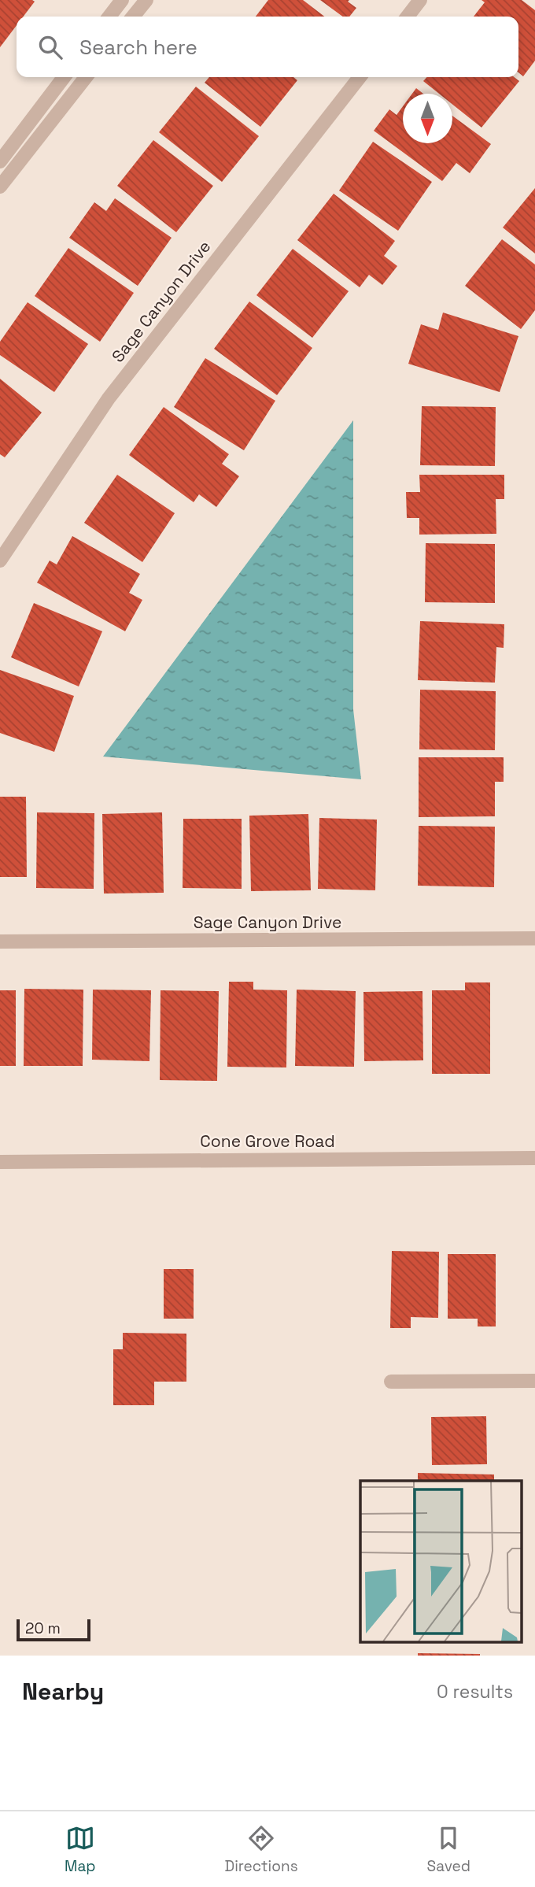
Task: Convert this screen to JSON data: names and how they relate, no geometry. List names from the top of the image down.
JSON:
{
  "streets": {
    "street": ["Sage Canyon Drive", "Cone Grove Road"]
  },
  "scale_bar": "20 m",
  "north": "bottom",
  "page": {
    "search": "Search here",
    "scale": "20 m",
    "heading": ["Nearby", "0 results"],
    "nav": ["Map", "Directions", "Saved"]
  }
}
